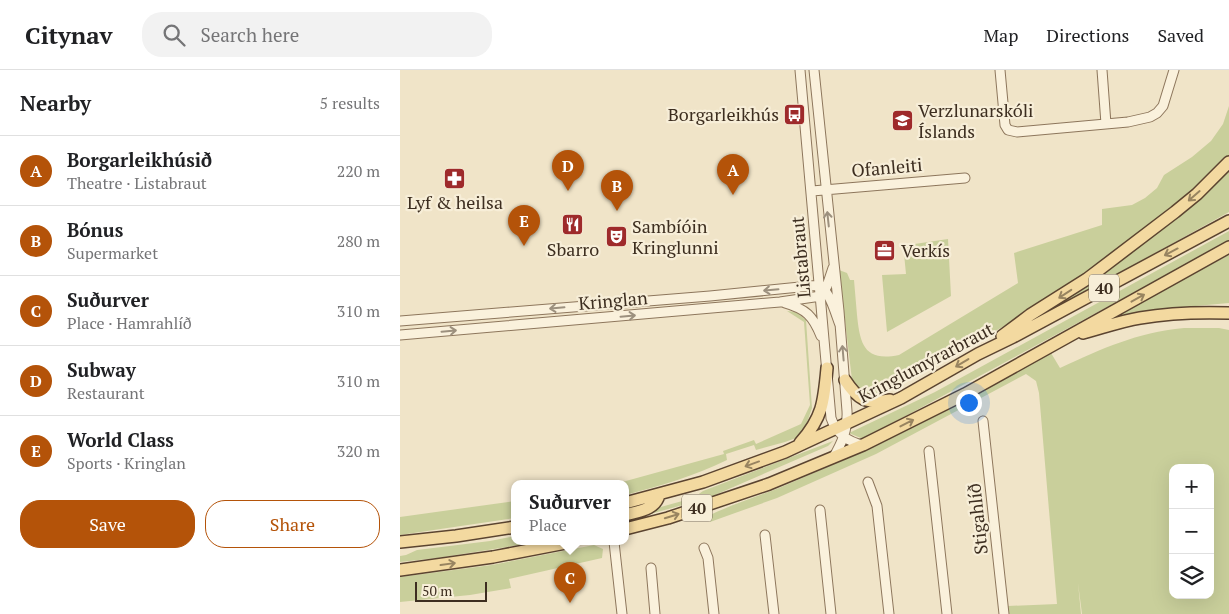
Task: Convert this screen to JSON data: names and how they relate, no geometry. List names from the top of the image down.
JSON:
{
  "streets": {
    "main road": ["40", "Kringlumýrarbraut"],
    "street": [
      "Ofanleiti",
      "Listabraut",
      "Kringlan",
      "Stigahlíð"
    ]
  },
  "crossings": [
    ["Ofanleiti", "Listabraut"],
    ["Listabraut", "40"],
    ["Listabraut", "Kringlan"],
    ["Listabraut", "Kringlumýrarbraut"]
  ],
  "places": {
    "bus stop": ["Borgarleikhús"],
    "school or university": ["Verzlunarskóli Íslands"],
    "pharmacy": ["Lyf & heilsa"],
    "restaurant": ["Sbarro"],
    "theatre": ["Sambíóin Kringlunni"],
    "office": ["Verkís"]
  },
  "scale_bar": "50 m",
  "page": {
    "header": "Citynav",
    "search": "Search here",
    "nav": ["Map", "Directions", "Saved"],
    "heading": ["Nearby", "5 results"],
    "list": [
      {
        "mark": "A",
        "name": "Borgarleikhúsið",
        "note": "Theatre · Listabraut",
        "value": "220 m"
      },
      {
        "mark": "B",
        "name": "Bónus",
        "note": "Supermarket",
        "value": "280 m"
      },
      {
        "mark": "C",
        "name": "Suðurver",
        "note": "Place · Hamrahlíð",
        "value": "310 m"
      },
      {
        "mark": "D",
        "name": "Subway",
        "note": "Restaurant",
        "value": "310 m"
      },
      {
        "mark": "E",
        "name": "World Class",
        "note": "Sports · Kringlan",
        "value": "320 m"
      }
    ],
    "pins": [
      "D",
      "A",
      "B",
      "E",
      "C"
    ],
    "map_buttons": ["+", "−"],
    "popup": ["Suðurver", "Place"],
    "buttons": ["Save", "Share"],
    "scale": "50 m"
  }
}
